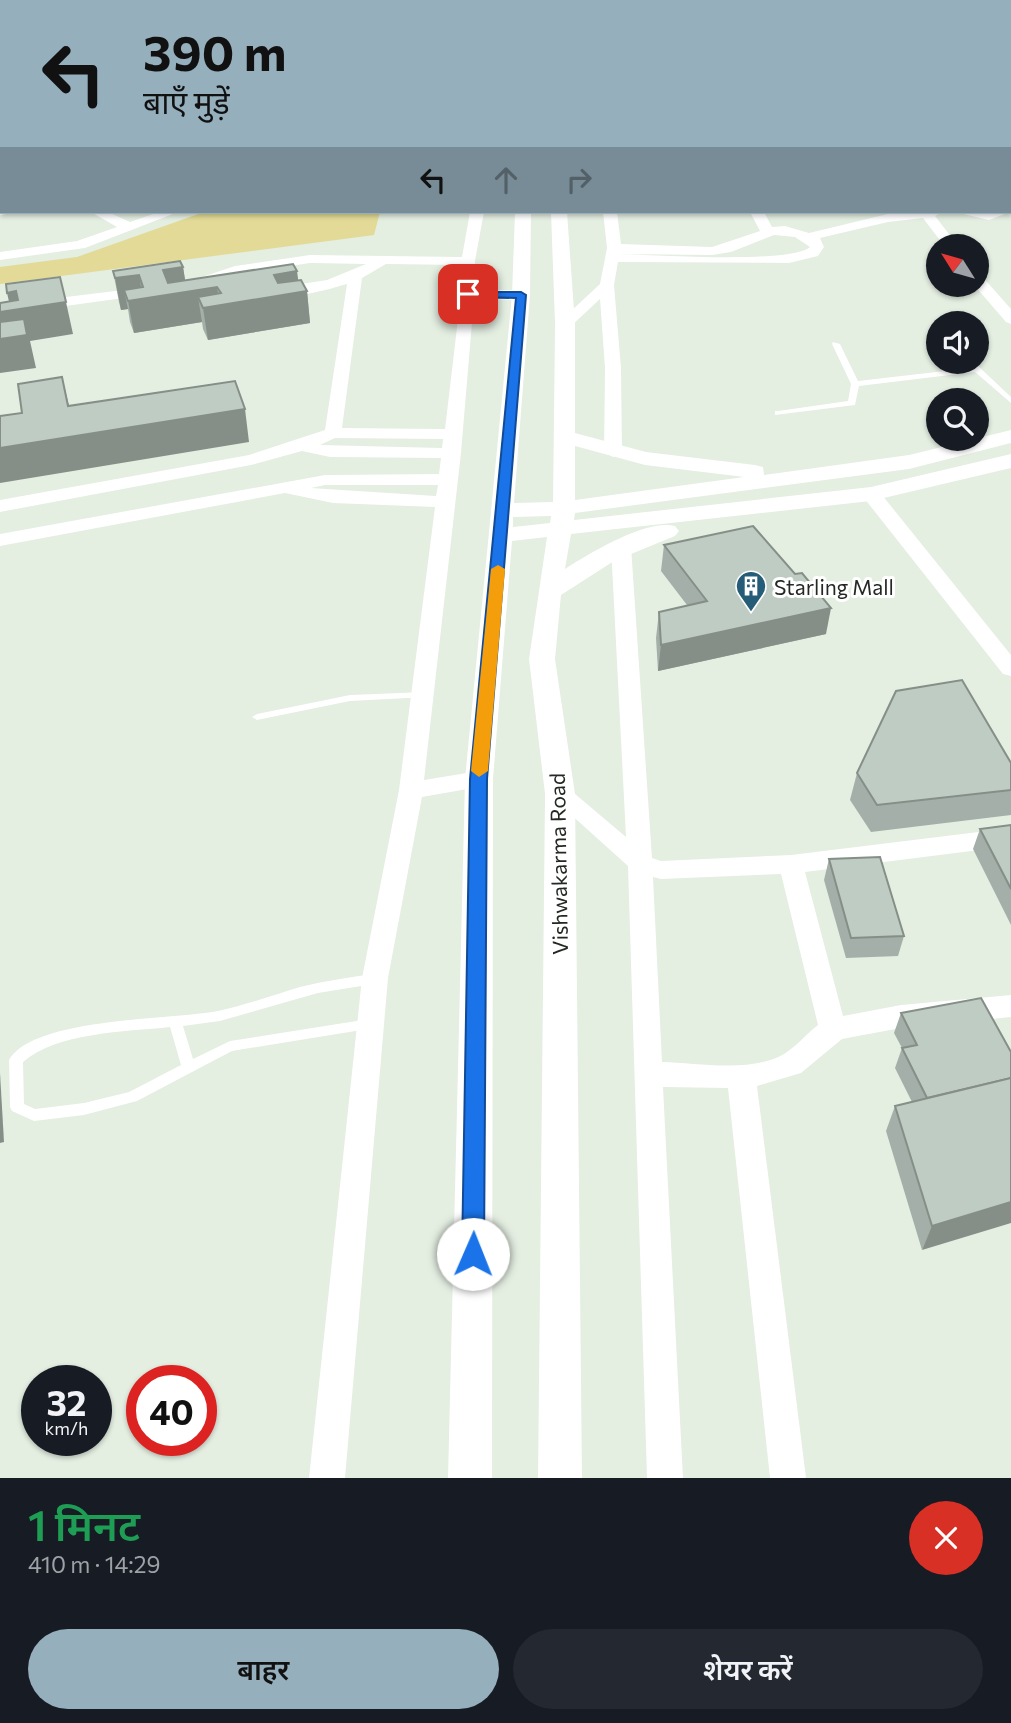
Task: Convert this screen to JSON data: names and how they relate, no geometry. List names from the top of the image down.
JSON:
{
  "streets": {
    "street": ["Vishwakarma Road"]
  },
  "places": {
    "building": ["Starling Mall"]
  },
  "north": "top left",
  "page": {
    "turn": ["390 m", "बाएँ मुड़ें"],
    "speed": "32 km/h",
    "limit": "40",
    "heading": ["1 मिनट", "410 m · 14:29"],
    "buttons": ["बाहर", "शेयर करें"]
  }
}
